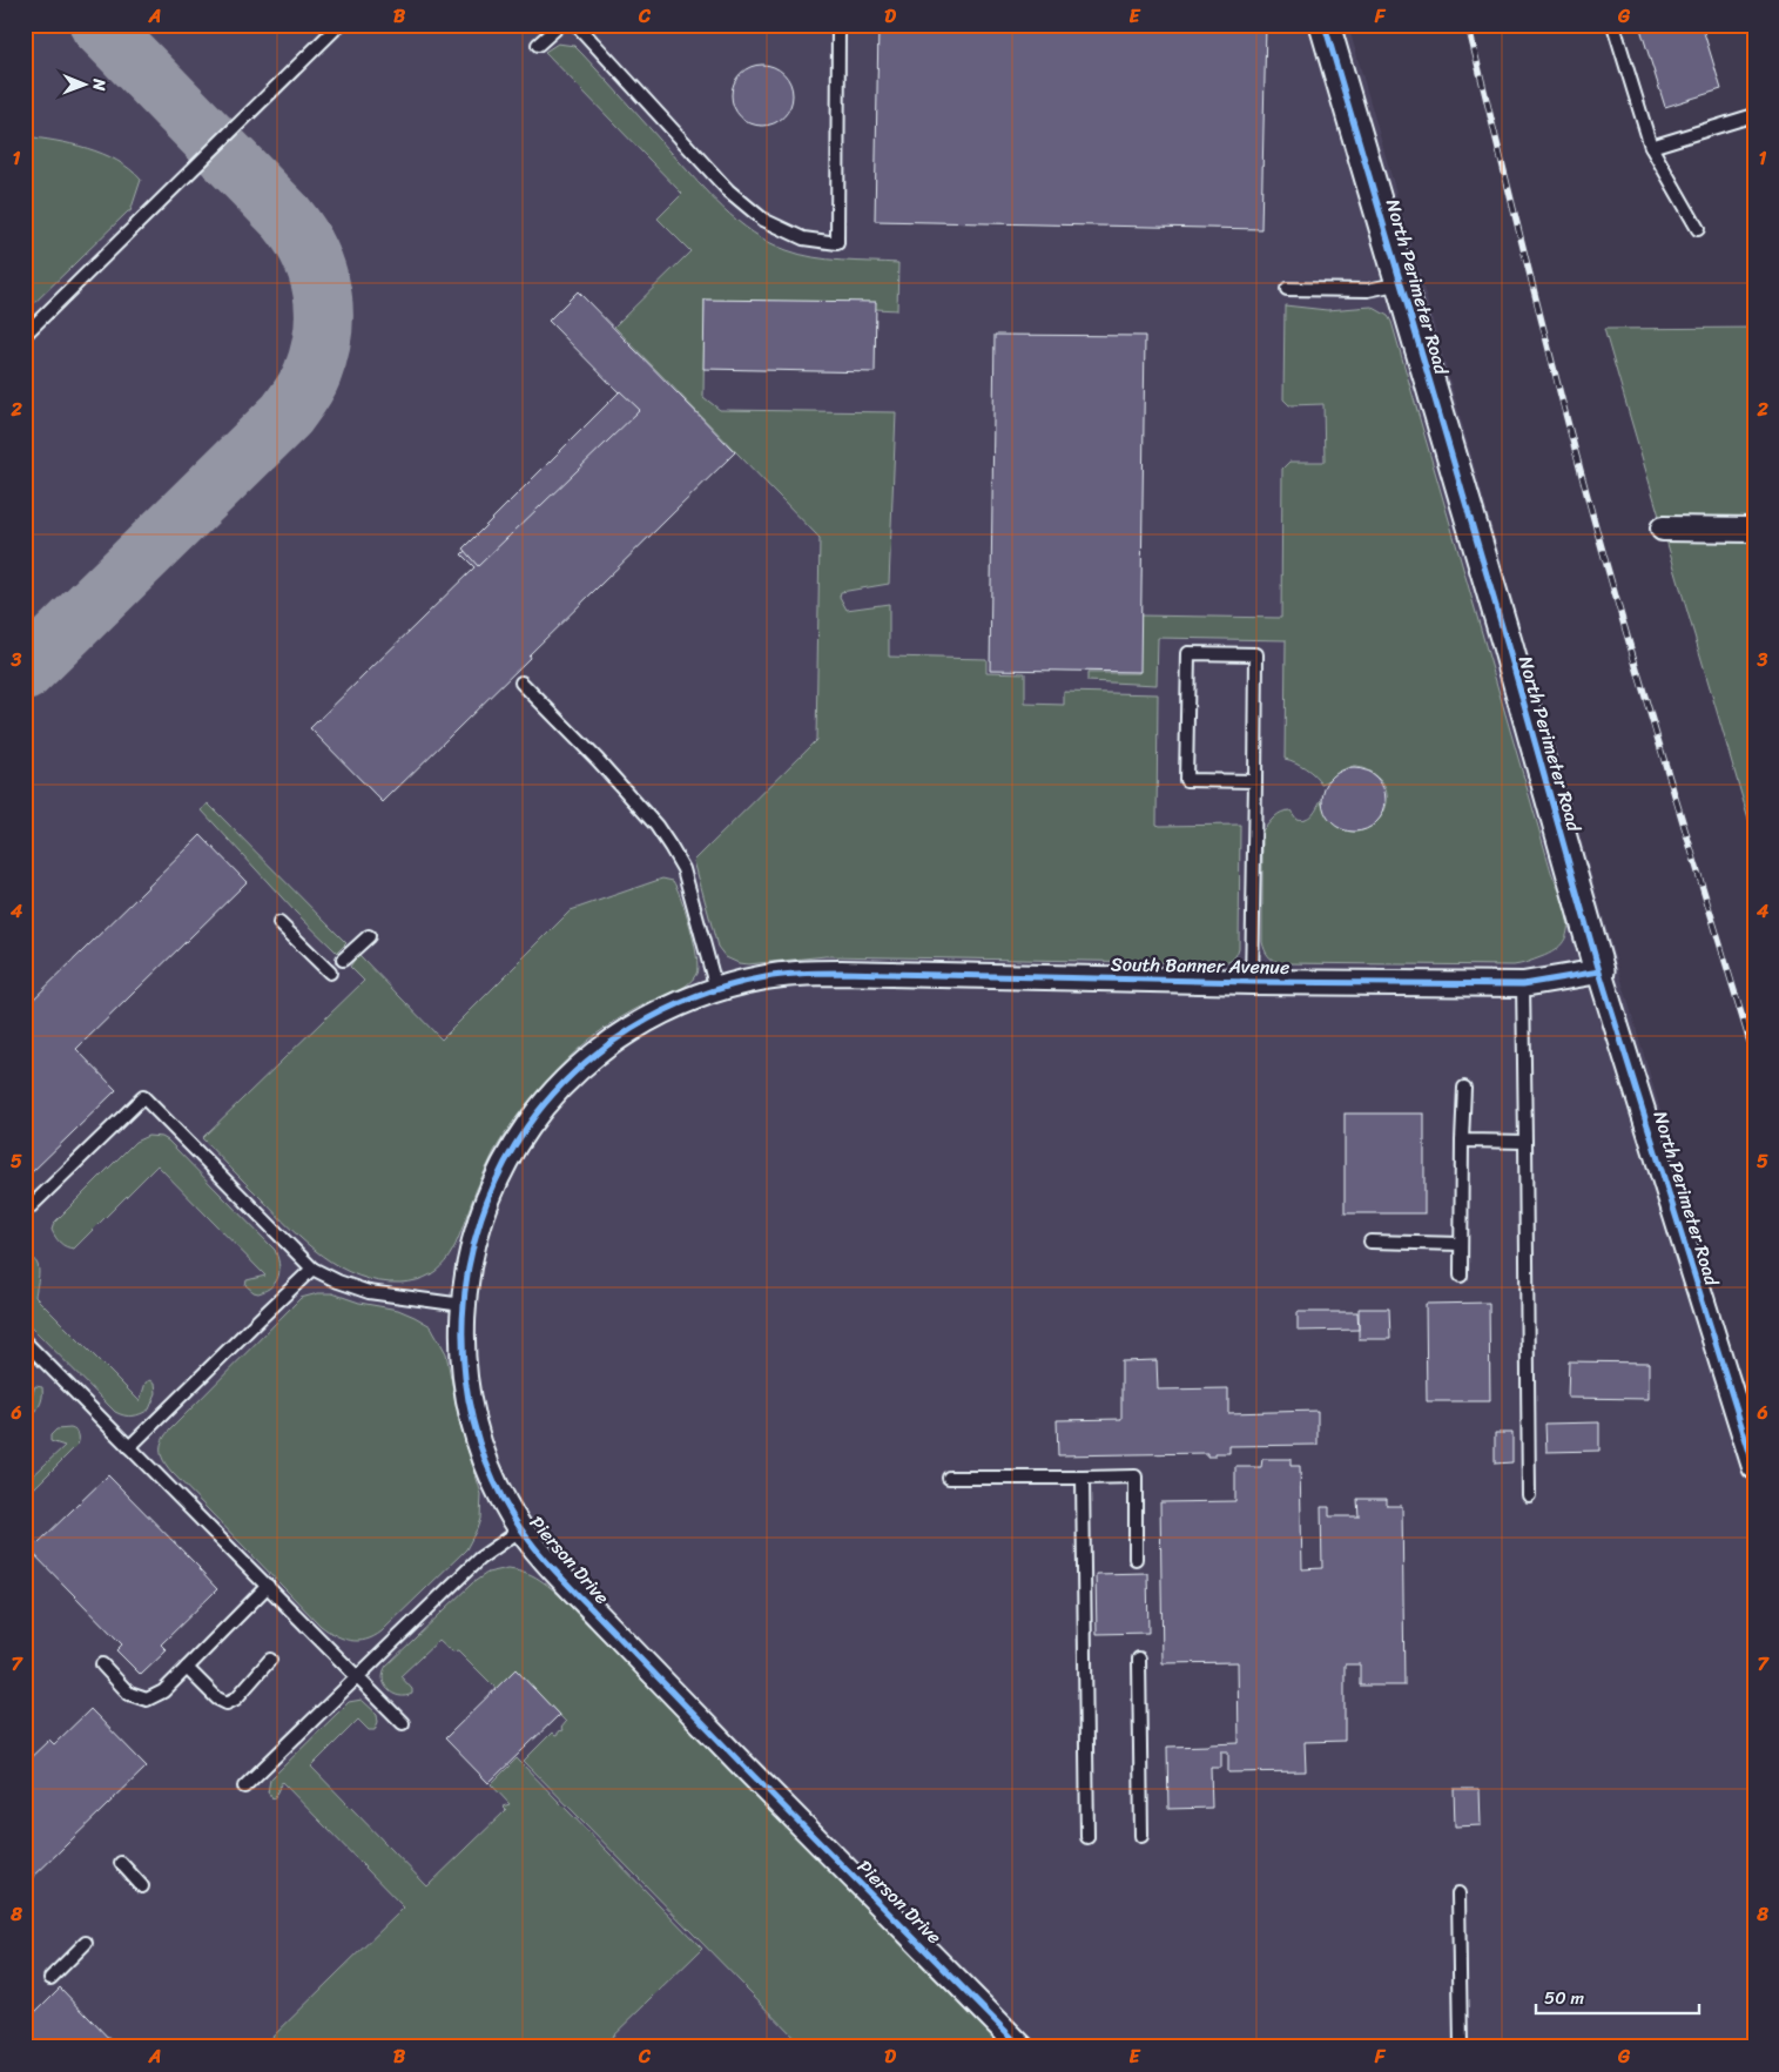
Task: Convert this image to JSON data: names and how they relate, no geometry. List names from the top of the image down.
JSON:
{
  "streets": {
    "street": ["North Perimeter Road", "South Banner Avenue", "Pierson Drive"]
  },
  "crossings": [
    ["North Perimeter Road", "South Banner Avenue"],
    ["South Banner Avenue", "Pierson Drive"]
  ],
  "scale_bar": "50 m",
  "north": "right",
  "grid": {
    "columns": [
      "A",
      "B",
      "C",
      "D",
      "E",
      "F",
      "G"
    ],
    "rows": [
      "1",
      "2",
      "3",
      "4",
      "5",
      "6",
      "7",
      "8"
    ]
  }
}
